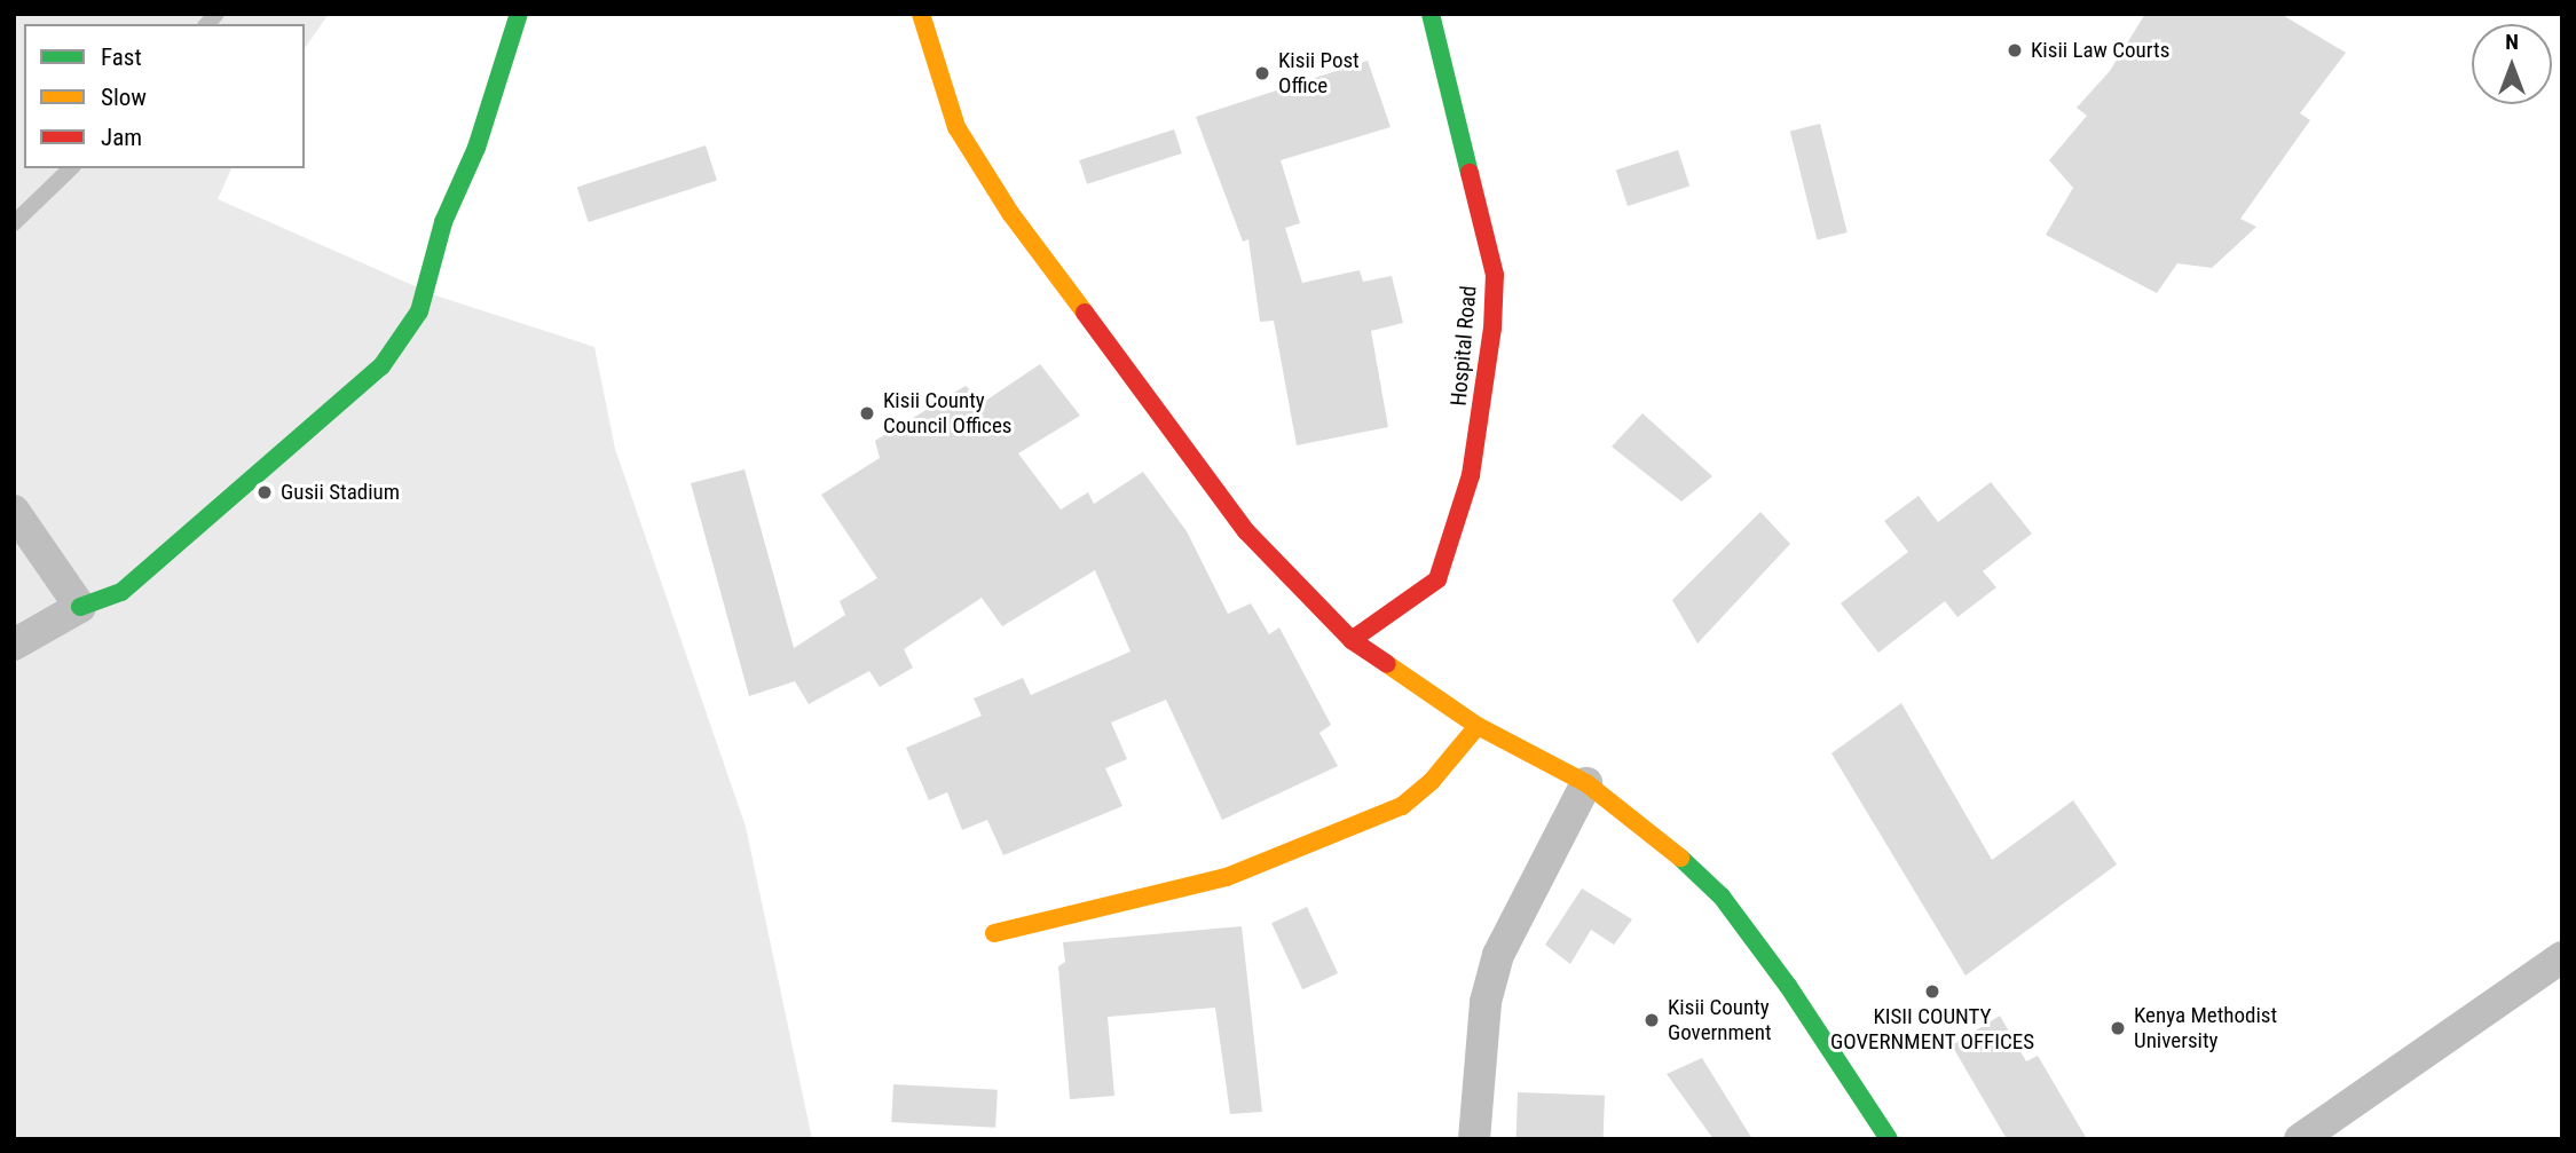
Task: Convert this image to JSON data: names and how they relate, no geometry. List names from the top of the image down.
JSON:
{
  "streets": {
    "main road": ["Hospital Road"]
  },
  "places": [
    "Kisii Law Courts",
    "Kisii Post Office",
    "Kisii County Council Offices",
    "Gusii Stadium",
    "KISII COUNTY GOVERNMENT OFFICES",
    "Kisii County Government",
    "Kenya Methodist University"
  ],
  "legend": ["Fast", "Slow", "Jam"],
  "north": "top"
}
